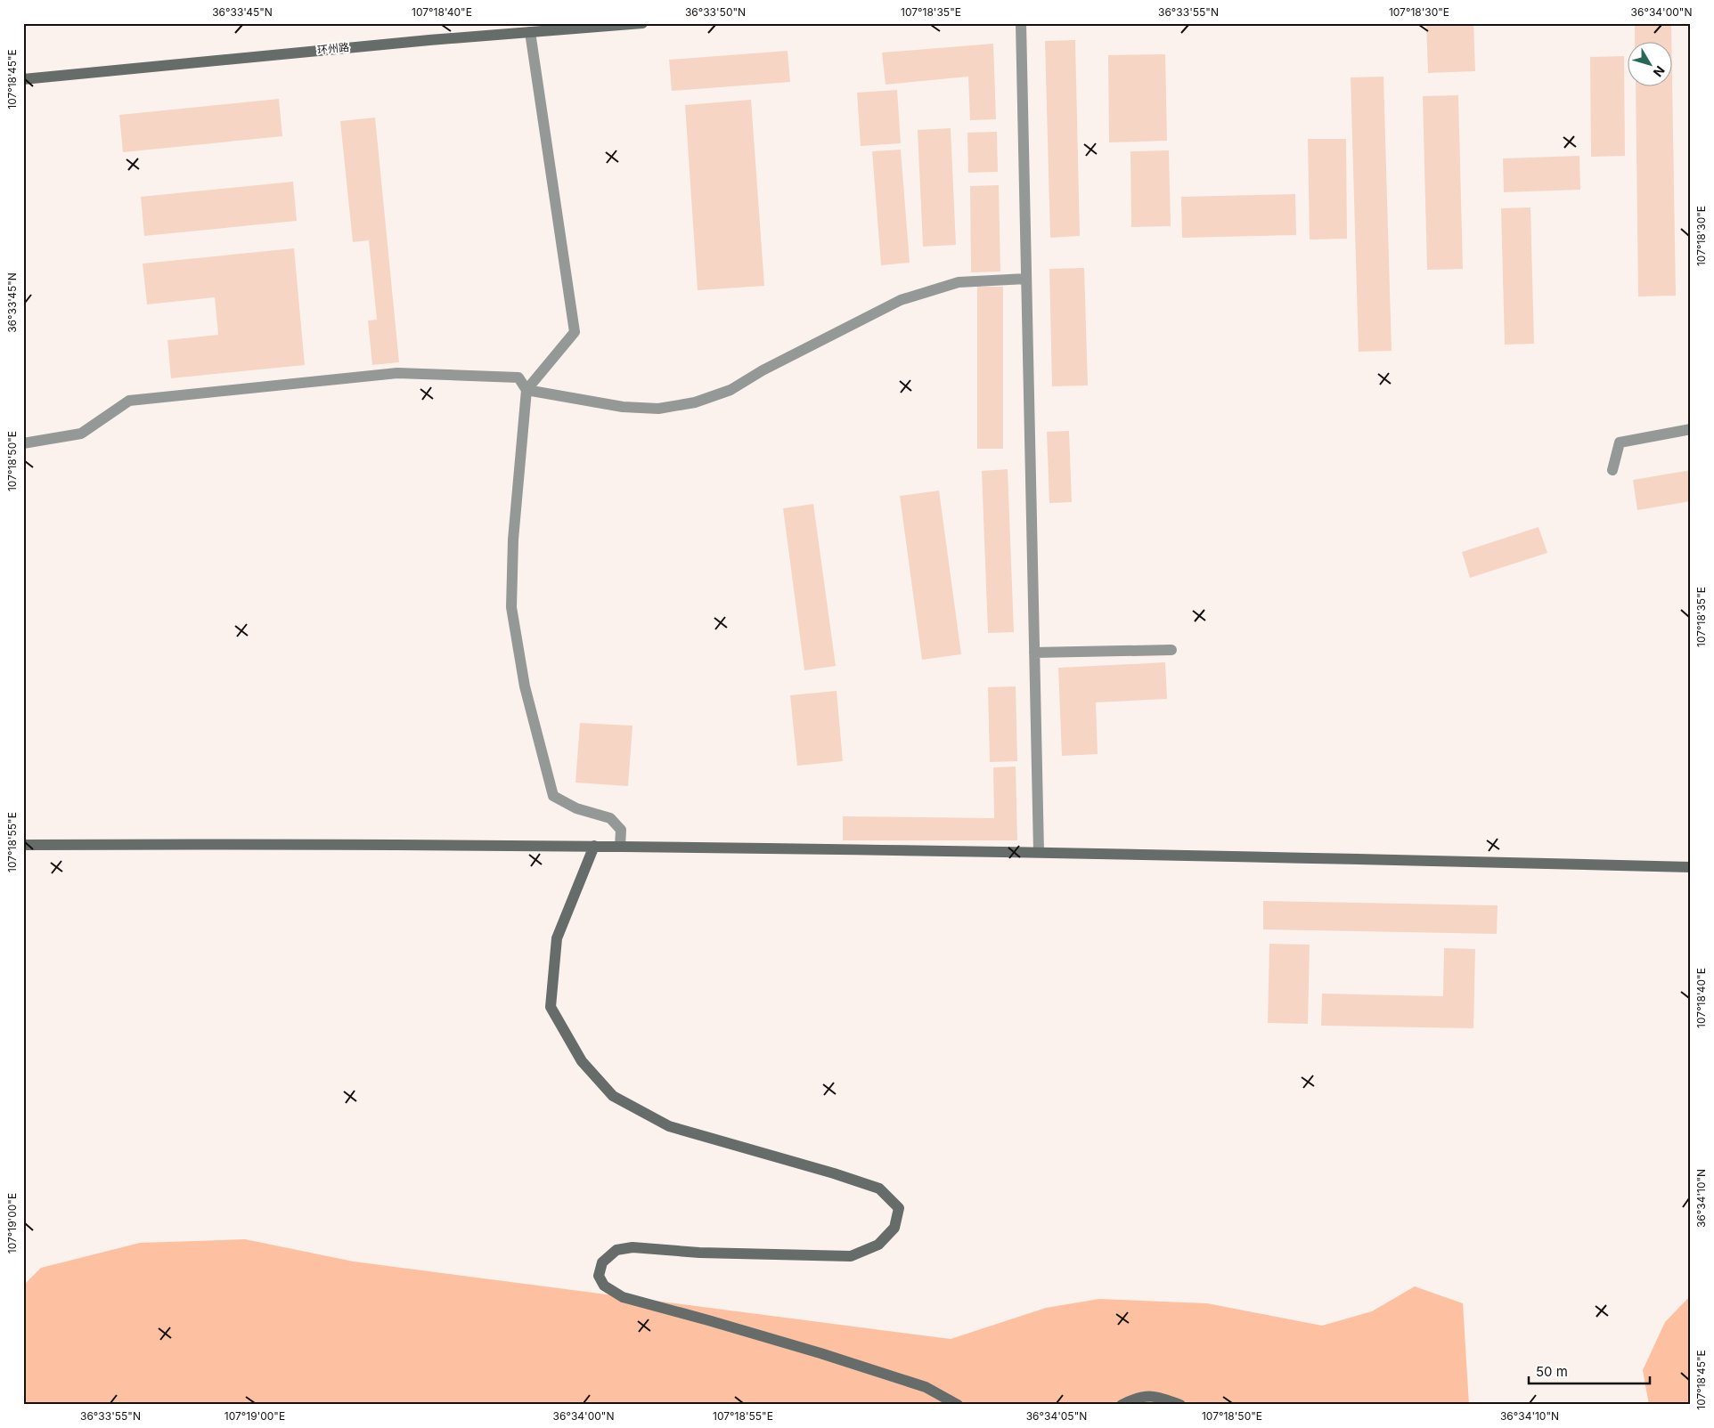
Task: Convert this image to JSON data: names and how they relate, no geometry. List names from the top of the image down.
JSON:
{
  "streets": {
    "street": ["环州路"]
  },
  "scale_bar": "50 m",
  "north": "bottom right",
  "coordinates": [
    "36°33'45\"N",
    "107°18'40\"E",
    "36°33'50\"N",
    "107°18'35\"E",
    "36°33'55\"N",
    "107°18'30\"E",
    "36°34'00\"N",
    "107°18'45\"E",
    "107°18'50\"E",
    "107°18'55\"E",
    "36°34'10\"N",
    "107°19'00\"E",
    "36°34'05\"N"
  ]
}
